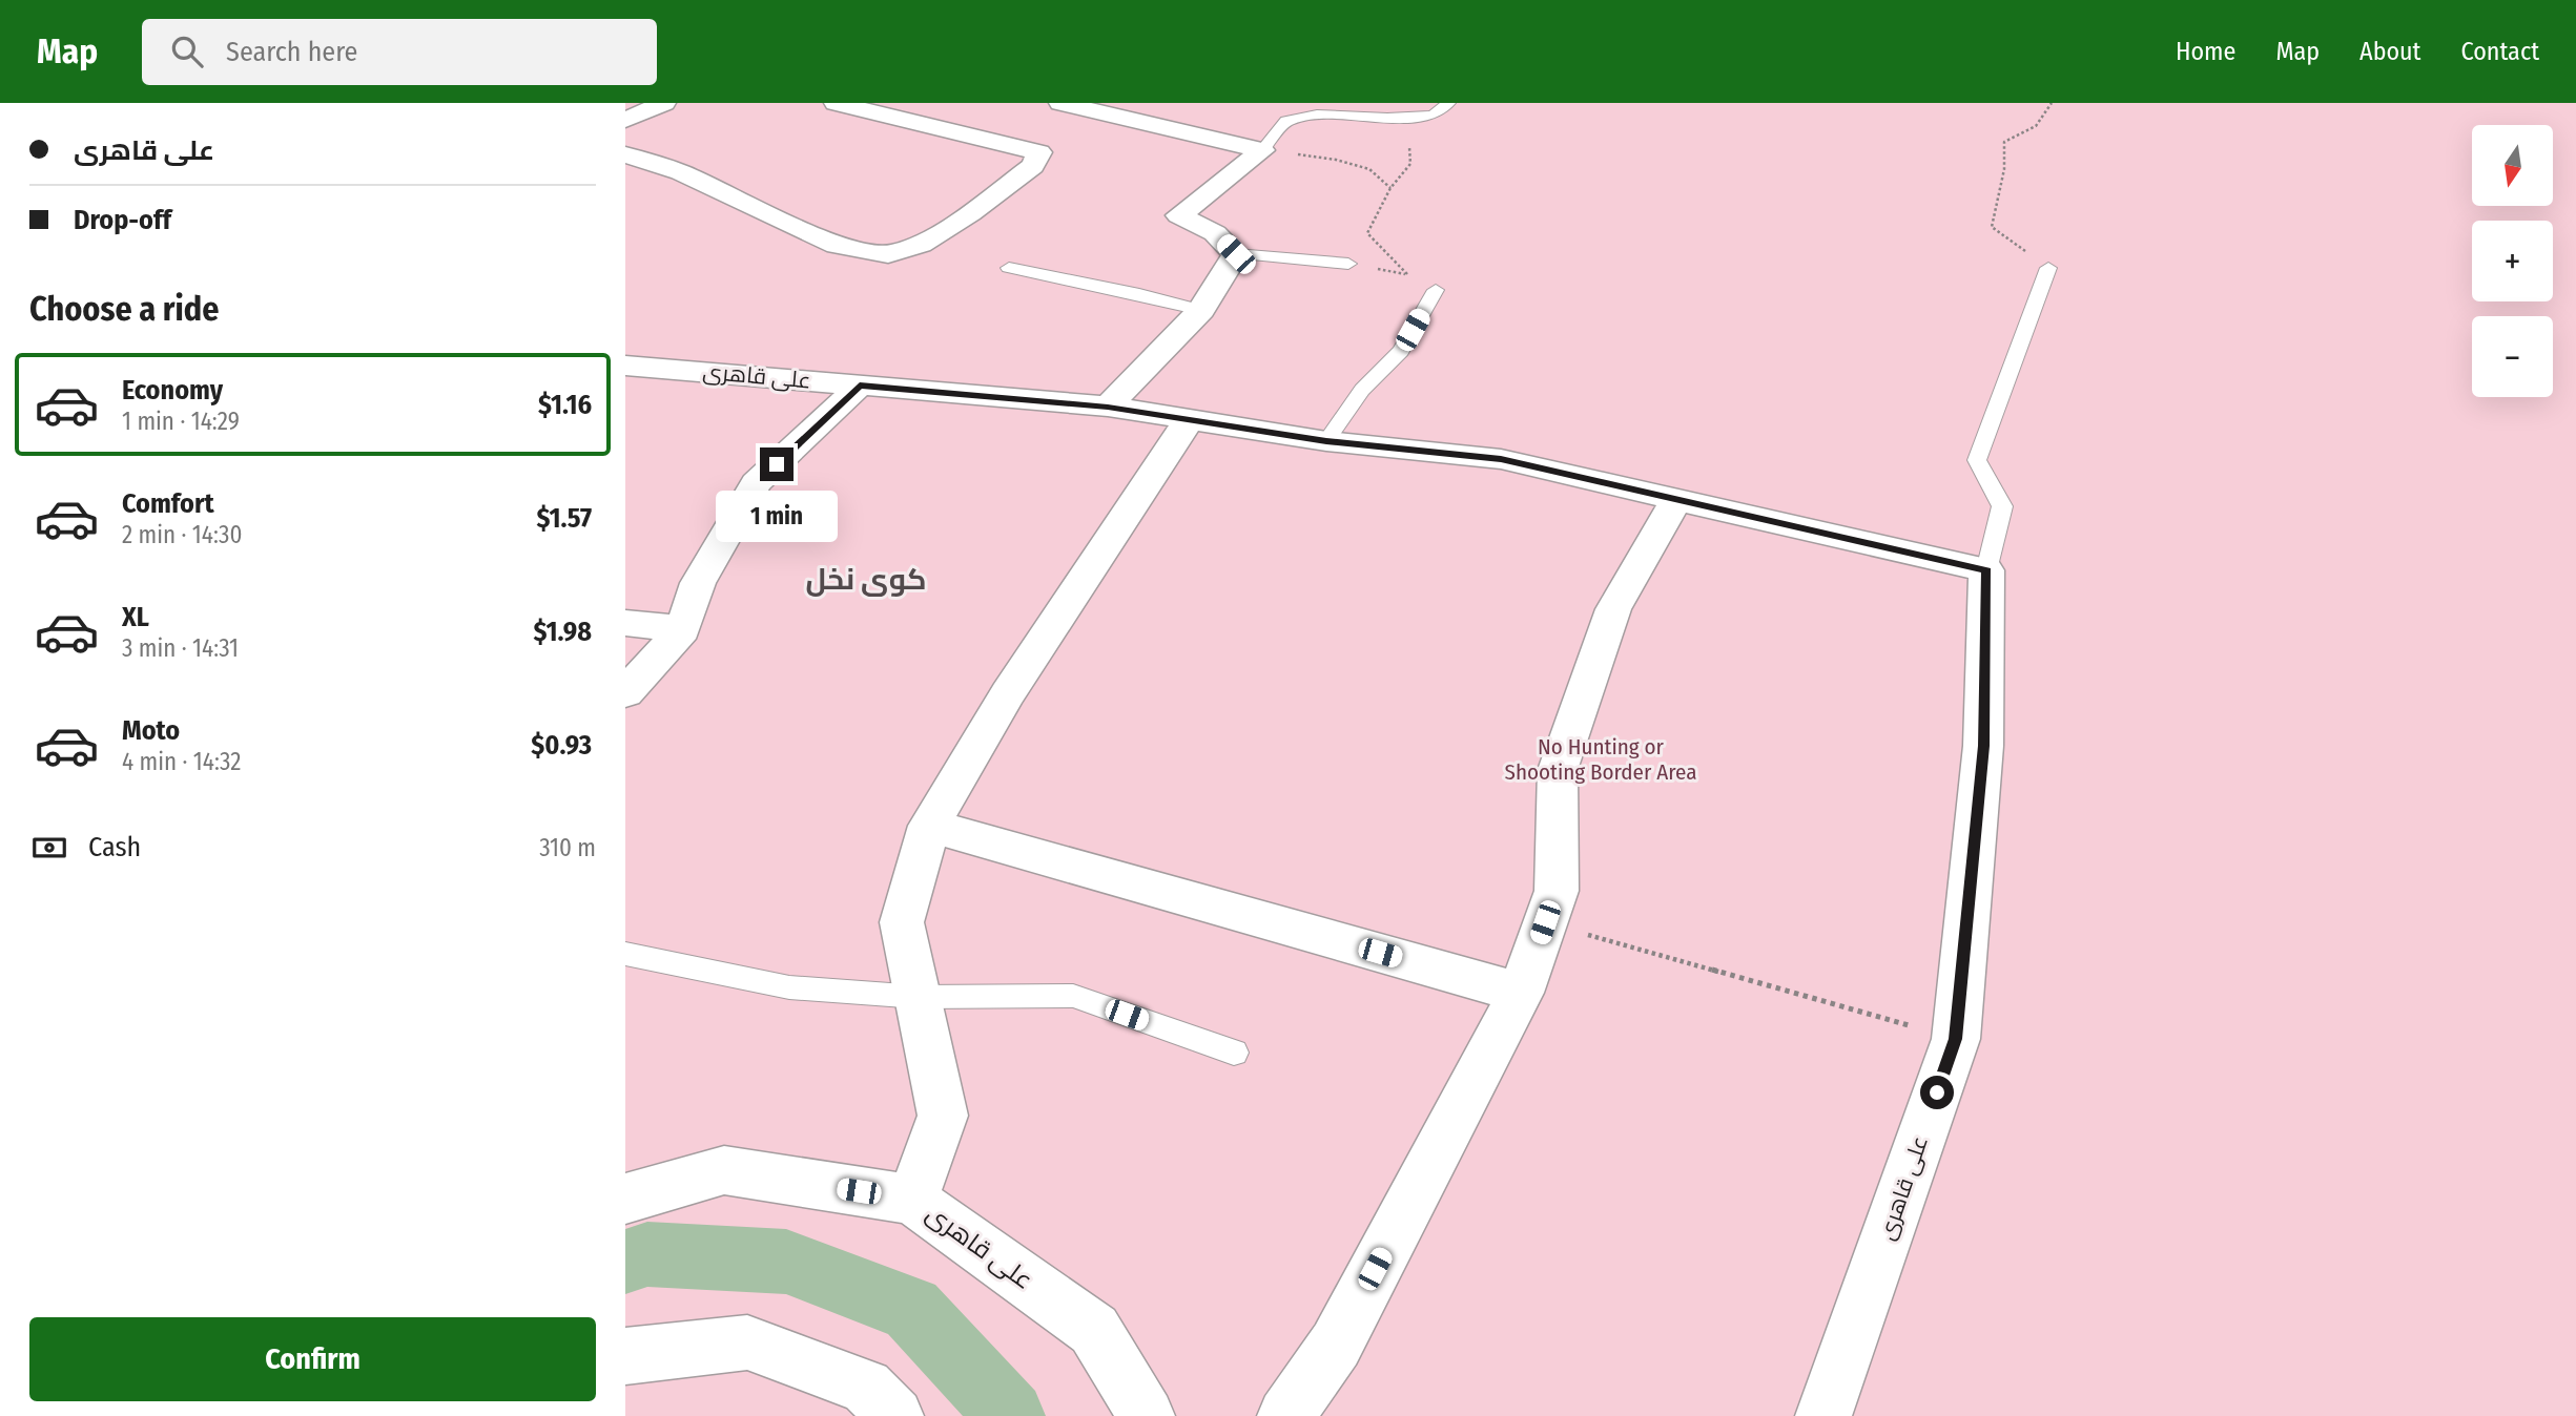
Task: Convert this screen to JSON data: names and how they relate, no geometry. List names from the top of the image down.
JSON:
{
  "streets": {
    "street": ["علی قاهری"]
  },
  "districts": ["کوی نخل"],
  "parks": ["No Hunting or Shooting Border Area"],
  "north": "bottom",
  "page": {
    "header": "Map",
    "search": "Search here",
    "nav": [
      "Home",
      "Map",
      "About",
      "Contact"
    ],
    "banner": ["علی قاهری", "Drop-off"],
    "map_buttons": ["+", "−"],
    "heading": "Choose a ride",
    "list": [
      {
        "name": "Economy",
        "note": "1 min · 14:29",
        "value": "$1.16"
      },
      {
        "name": "Comfort",
        "note": "2 min · 14:30",
        "value": "$1.57"
      },
      {
        "name": "XL",
        "note": "3 min · 14:31",
        "value": "$1.98"
      },
      {
        "name": "Moto",
        "note": "4 min · 14:32",
        "value": "$0.93"
      }
    ],
    "bubble": "1 min",
    "pay": ["Cash", "310 m"],
    "buttons": "Confirm"
  }
}
